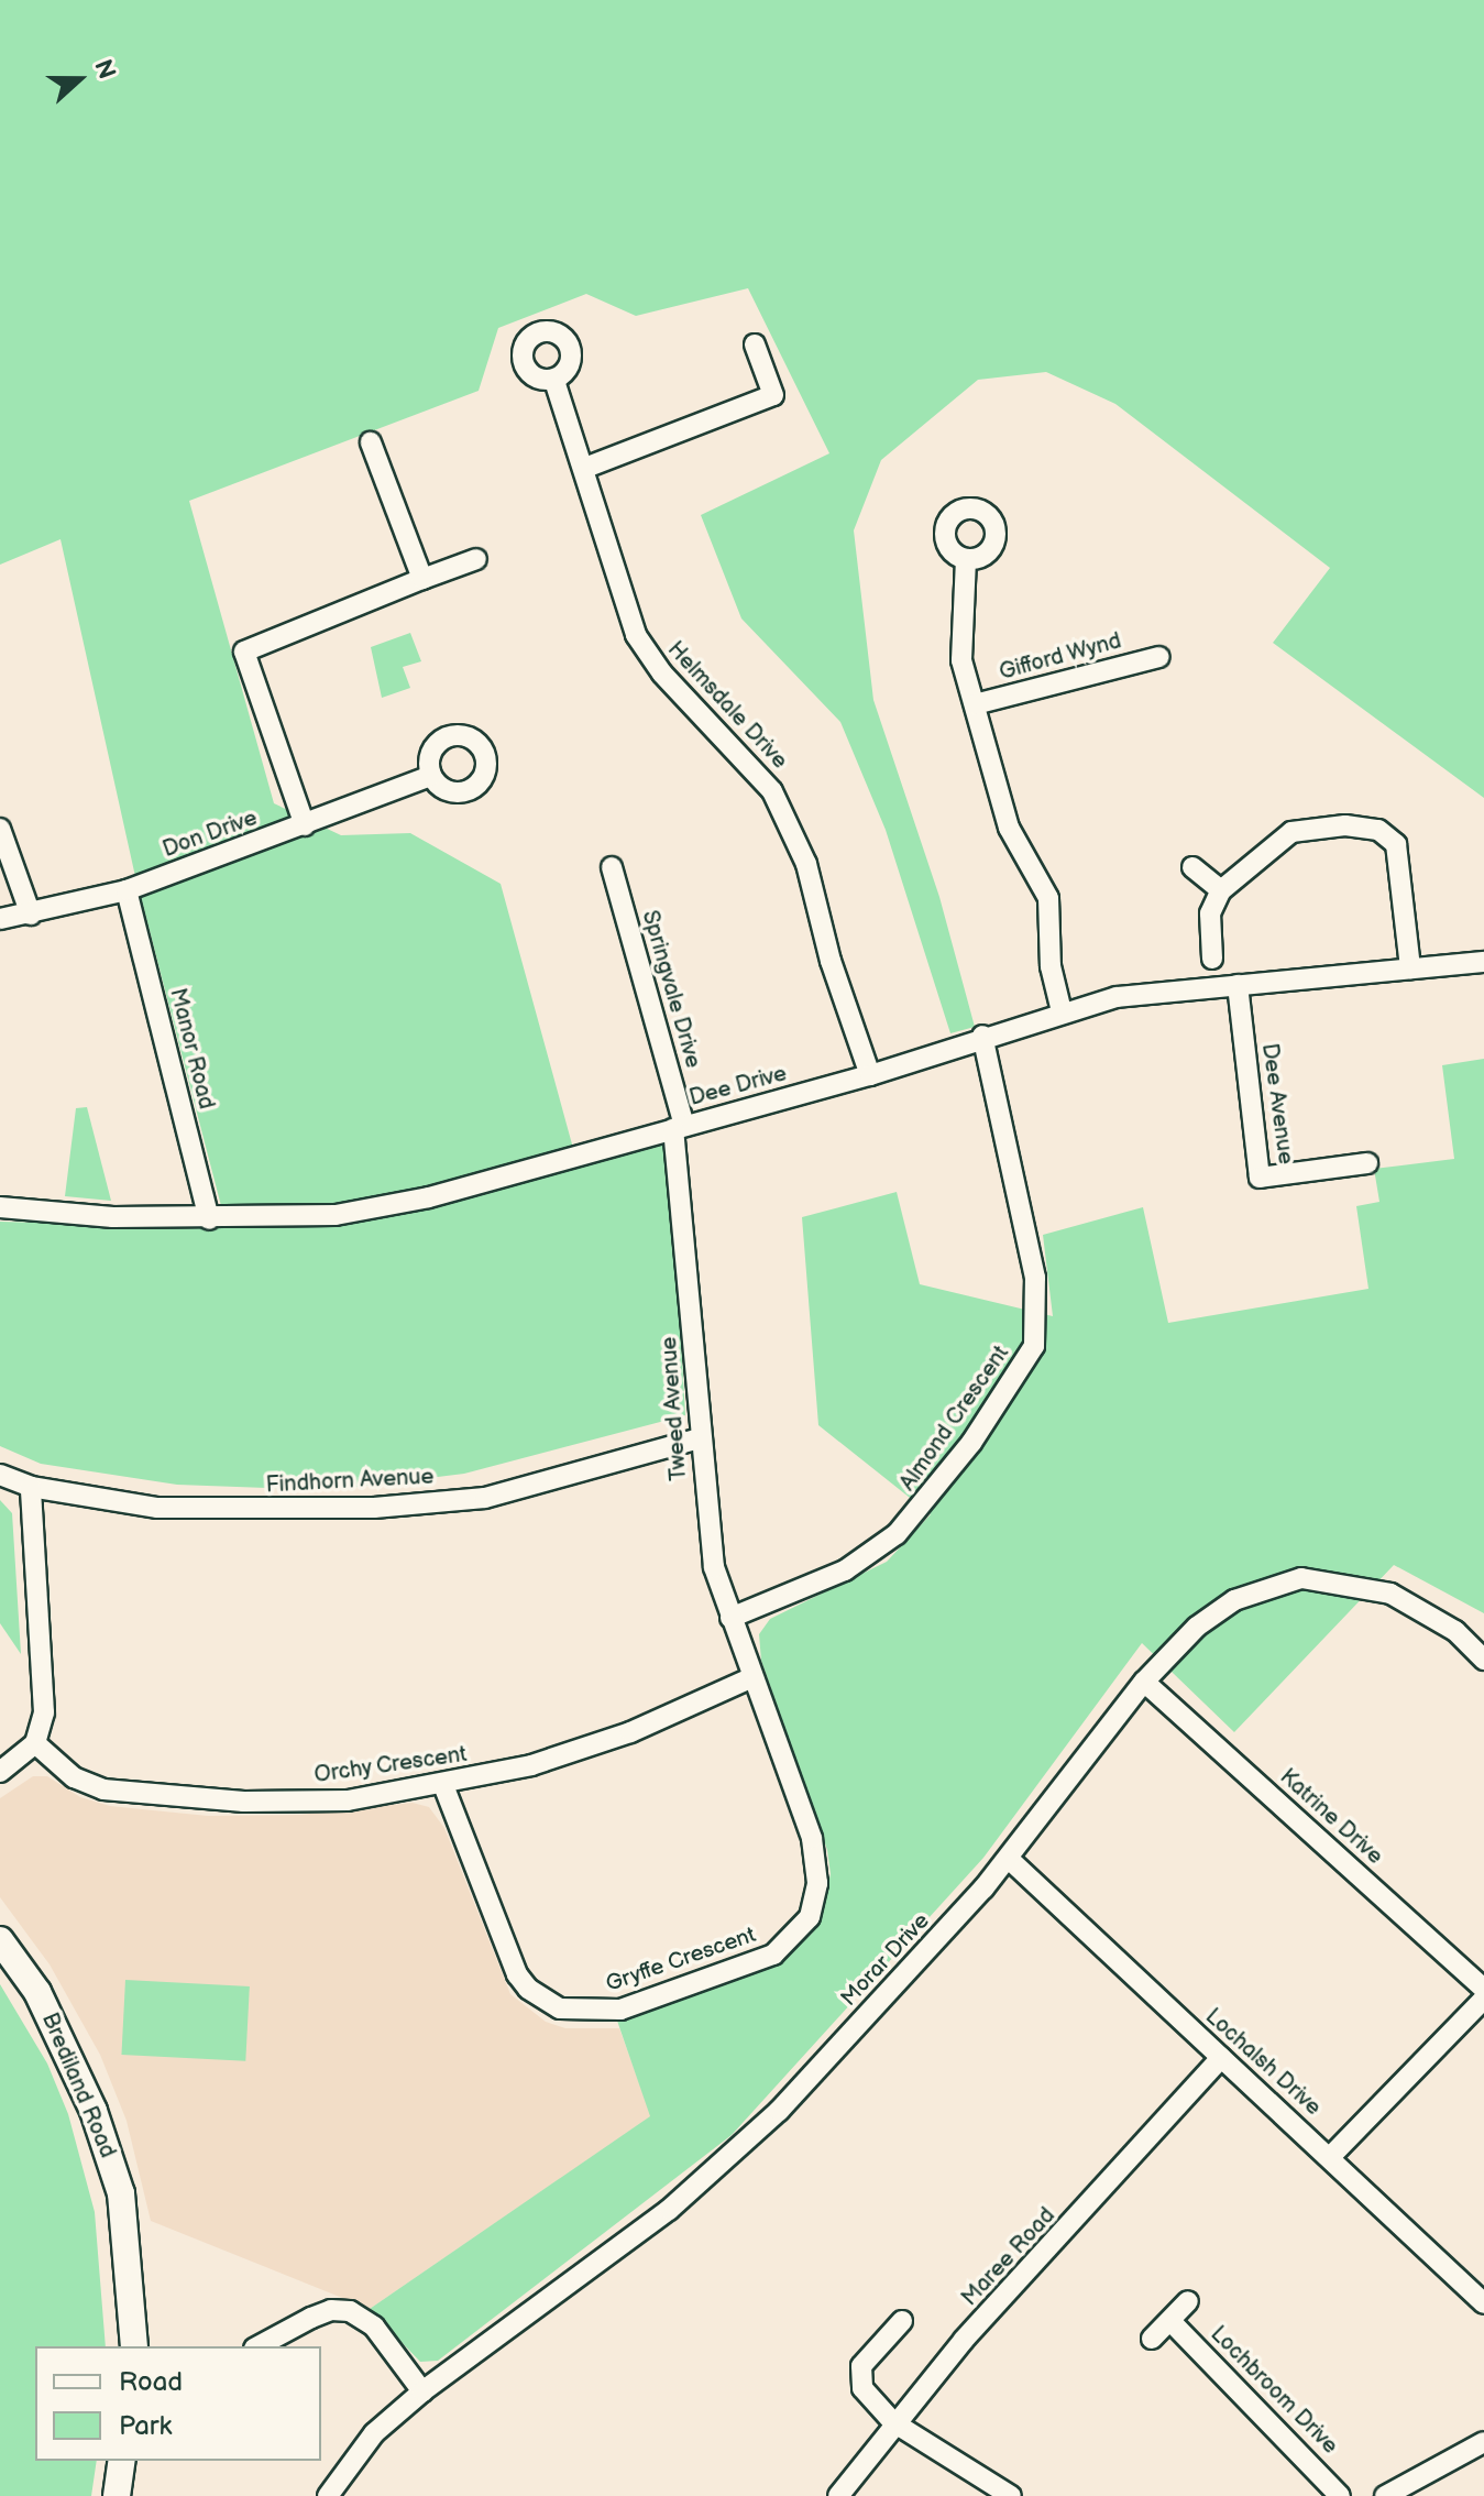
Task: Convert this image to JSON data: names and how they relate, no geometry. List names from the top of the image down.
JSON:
{
  "streets": {
    "street": [
      "Gifford Wynd",
      "Helmsdale Drive",
      "Don Drive",
      "Springvale Drive",
      "Manor Road",
      "Dee Drive",
      "Dee Avenue",
      "Tweed Avenue",
      "Almond Crescent",
      "Findhorn Avenue",
      "Orchy Crescent",
      "Katrine Drive",
      "Gryffe Crescent",
      "Morar Drive",
      "Lochalsh Drive",
      "Brediland Road",
      "Maree Road",
      "Lochbroom Drive"
    ]
  },
  "crossings": [
    ["Gifford Wynd", "Dee Drive"],
    ["Helmsdale Drive", "Dee Drive"],
    ["Don Drive", "Manor Road"],
    ["Springvale Drive", "Dee Drive"],
    ["Springvale Drive", "Tweed Avenue"],
    ["Manor Road", "Dee Drive"],
    ["Dee Drive", "Dee Avenue"],
    ["Dee Drive", "Tweed Avenue"],
    ["Dee Drive", "Almond Crescent"],
    ["Tweed Avenue", "Almond Crescent"],
    ["Tweed Avenue", "Findhorn Avenue"],
    ["Tweed Avenue", "Orchy Crescent"],
    ["Tweed Avenue", "Gryffe Crescent"],
    ["Orchy Crescent", "Gryffe Crescent"],
    ["Katrine Drive", "Morar Drive"],
    ["Morar Drive", "Lochalsh Drive"],
    ["Lochalsh Drive", "Maree Road"]
  ],
  "legend": ["Road", "Park"],
  "north": "right"
}
